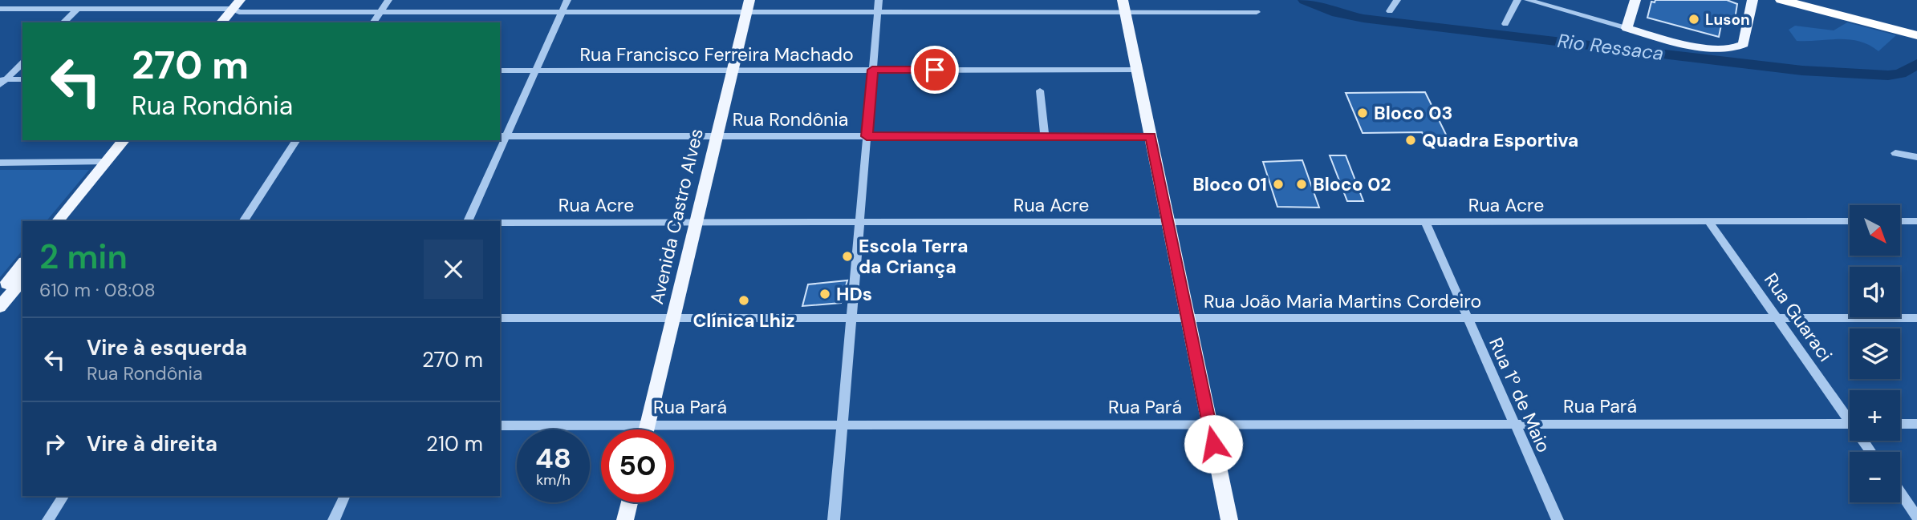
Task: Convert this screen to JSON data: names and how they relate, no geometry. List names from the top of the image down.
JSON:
{
  "streets": {
    "main road": ["Avenida Castro Alves"],
    "street": [
      "Rua Francisco Ferreira Machado",
      "Rua Rondônia",
      "Rua Acre",
      "Rua João Maria Martins Cordeiro",
      "Rua Guaraci",
      "Rua 1º de Maio",
      "Rua Pará"
    ]
  },
  "crossings": [
    ["Rua Francisco Ferreira Machado", "Avenida Castro Alves"],
    ["Rua Rondônia", "Avenida Castro Alves"],
    ["Rua Acre", "Avenida Castro Alves"],
    ["Rua Acre", "Rua Guaraci"],
    ["Rua Acre", "Rua 1º de Maio"],
    ["Avenida Castro Alves", "Rua João Maria Martins Cordeiro"],
    ["Avenida Castro Alves", "Rua Pará"],
    ["Rua João Maria Martins Cordeiro", "Rua Guaraci"],
    ["Rua João Maria Martins Cordeiro", "Rua 1º de Maio"],
    ["Rua 1º de Maio", "Rua Pará"]
  ],
  "water": ["Rio Ressaca"],
  "places": [
    "Luson",
    "Bloco 03",
    "Quadra Esportiva",
    "Bloco 01",
    "Bloco 02",
    "Escola Terra da Criança",
    "HDs",
    "Clínica Lhiz"
  ],
  "north": "bottom right",
  "page": {
    "turn": ["270 m", "Rua Rondônia"],
    "map_buttons": ["+", "−"],
    "heading": ["2 min", "610 m · 08:08"],
    "list": [
      {
        "name": "Vire à esquerda",
        "note": "Rua Rondônia",
        "value": "270 m"
      },
      {
        "name": "Vire à direita",
        "value": "210 m"
      }
    ],
    "speed": "48 km/h",
    "limit": "50"
  }
}
